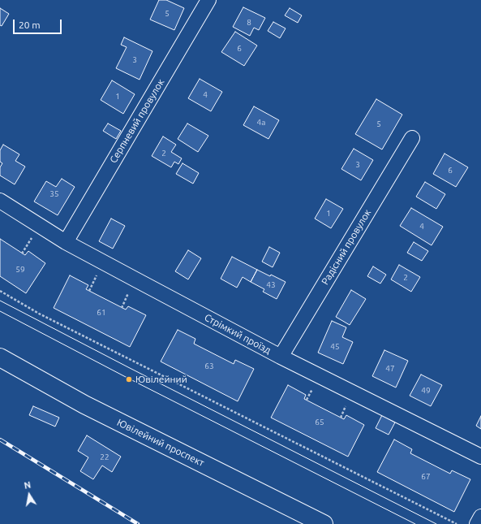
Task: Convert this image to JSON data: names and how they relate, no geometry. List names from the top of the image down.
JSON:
{
  "streets": {
    "main road": ["Ювілейний проспект"],
    "street": ["Серпневий провулок", "Радісний провулок", "Стрімкий проїзд"]
  },
  "crossings": [
    ["Серпневий провулок", "Стрімкий проїзд"],
    ["Радісний провулок", "Стрімкий проїзд"]
  ],
  "places": ["Ювілейний"],
  "house_numbers": [
    "5",
    "8",
    "6",
    "3",
    "4",
    "1",
    "4а",
    "5",
    "2",
    "3",
    "6",
    "35",
    "1",
    "4",
    "59",
    "2",
    "43",
    "61",
    "45",
    "63",
    "47",
    "49",
    "65",
    "22",
    "67"
  ],
  "scale_bar": "20 m",
  "north": "top"
}
